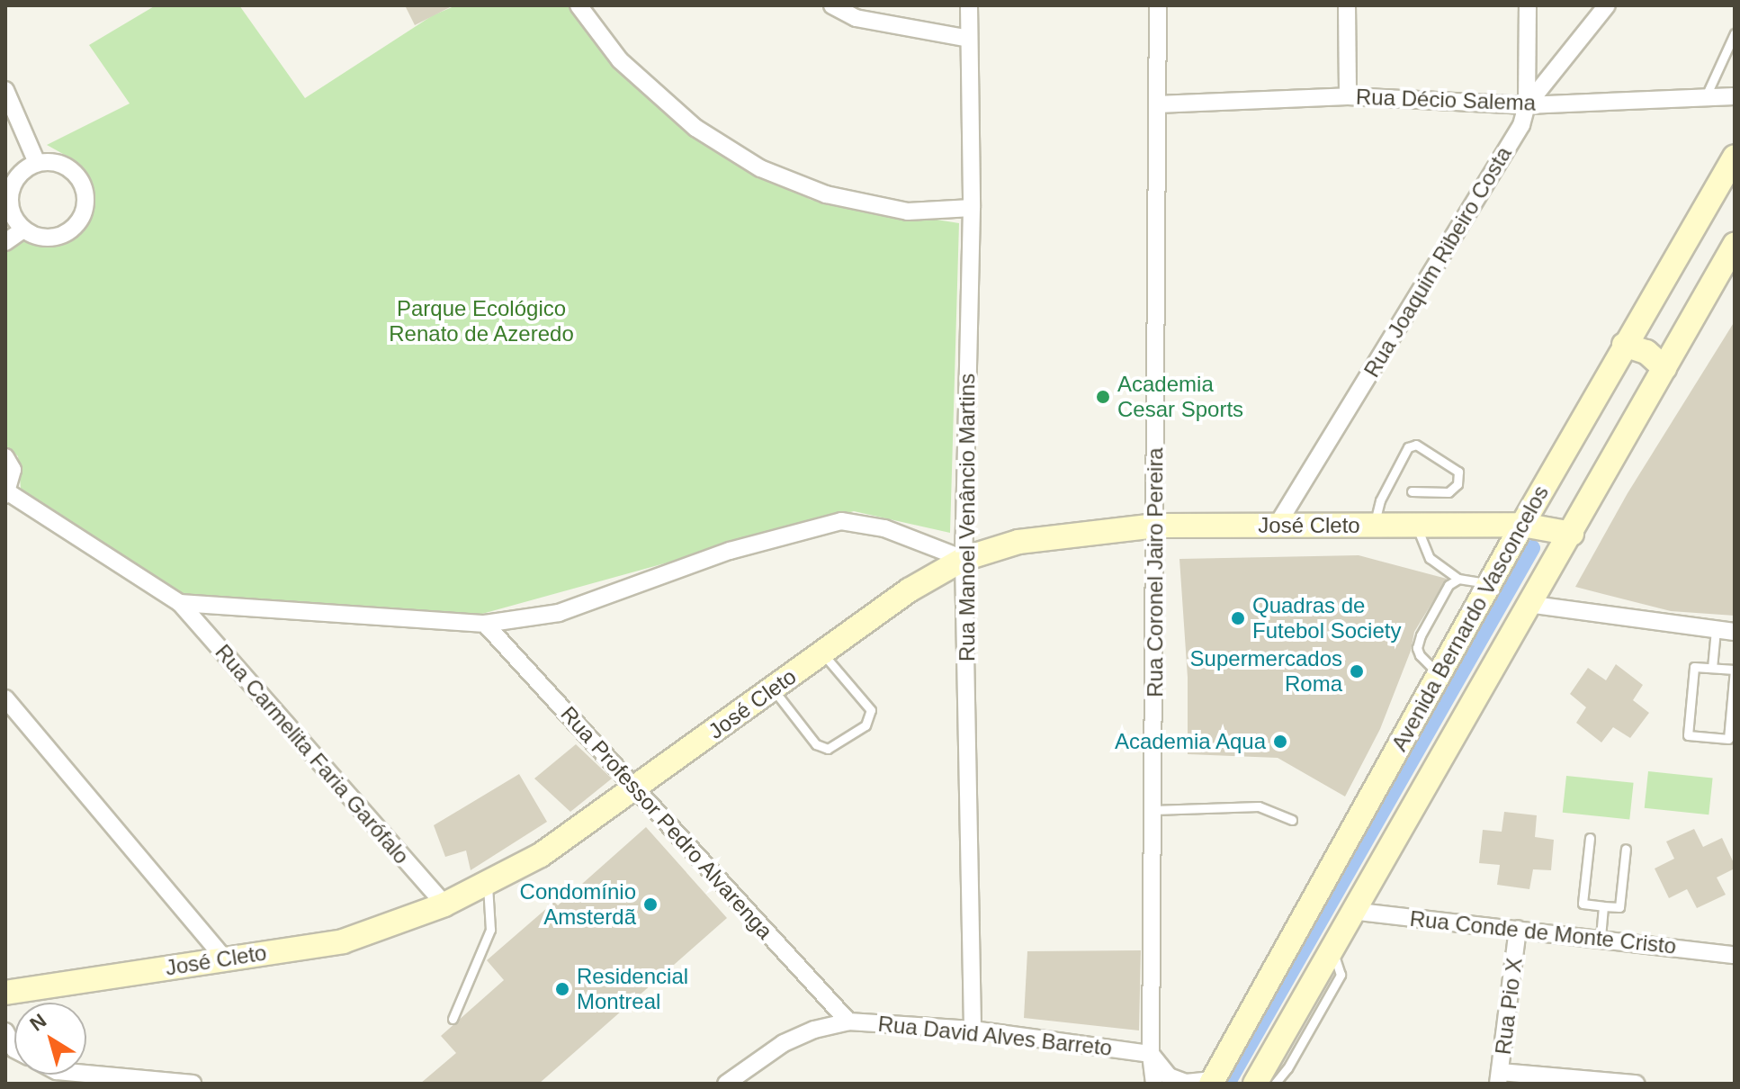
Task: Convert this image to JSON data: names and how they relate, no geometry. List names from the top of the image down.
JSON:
{
  "streets": {
    "main road": ["José Cleto", "Avenida Bernardo Vasconcelos"],
    "street": [
      "Rua Décio Salema",
      "Rua Joaquim Ribeiro Costa",
      "Rua Manoel Venâncio Martins",
      "Rua Coronel Jairo Pereira",
      "Rua Carmelita Faria Garófalo",
      "Rua Professor Pedro Alvarenga",
      "Rua Conde de Monte Cristo",
      "Rua Pio X",
      "Rua David Alves Barreto"
    ]
  },
  "crossings": [
    ["Rua Décio Salema", "Rua Joaquim Ribeiro Costa"],
    ["Rua Décio Salema", "Rua Coronel Jairo Pereira"],
    ["Rua Joaquim Ribeiro Costa", "José Cleto"],
    ["Rua Manoel Venâncio Martins", "José Cleto"],
    ["Rua Manoel Venâncio Martins", "Rua David Alves Barreto"],
    ["José Cleto", "Rua Coronel Jairo Pereira"],
    ["José Cleto", "Avenida Bernardo Vasconcelos"],
    ["José Cleto", "Rua Carmelita Faria Garófalo"],
    ["José Cleto", "Rua Professor Pedro Alvarenga"],
    ["Rua Coronel Jairo Pereira", "Rua David Alves Barreto"],
    ["Avenida Bernardo Vasconcelos", "Rua Conde de Monte Cristo"],
    ["Rua Professor Pedro Alvarenga", "Rua David Alves Barreto"],
    ["Rua Conde de Monte Cristo", "Rua Pio X"]
  ],
  "parks": ["Parque Ecológico Renato de Azeredo"],
  "places": [
    "Academia Cesar Sports",
    "Quadras de Futebol Society",
    "Supermercados Roma",
    "Academia Aqua",
    "Condomínio Amsterdã",
    "Residencial Montreal"
  ],
  "north": "top left"
}
